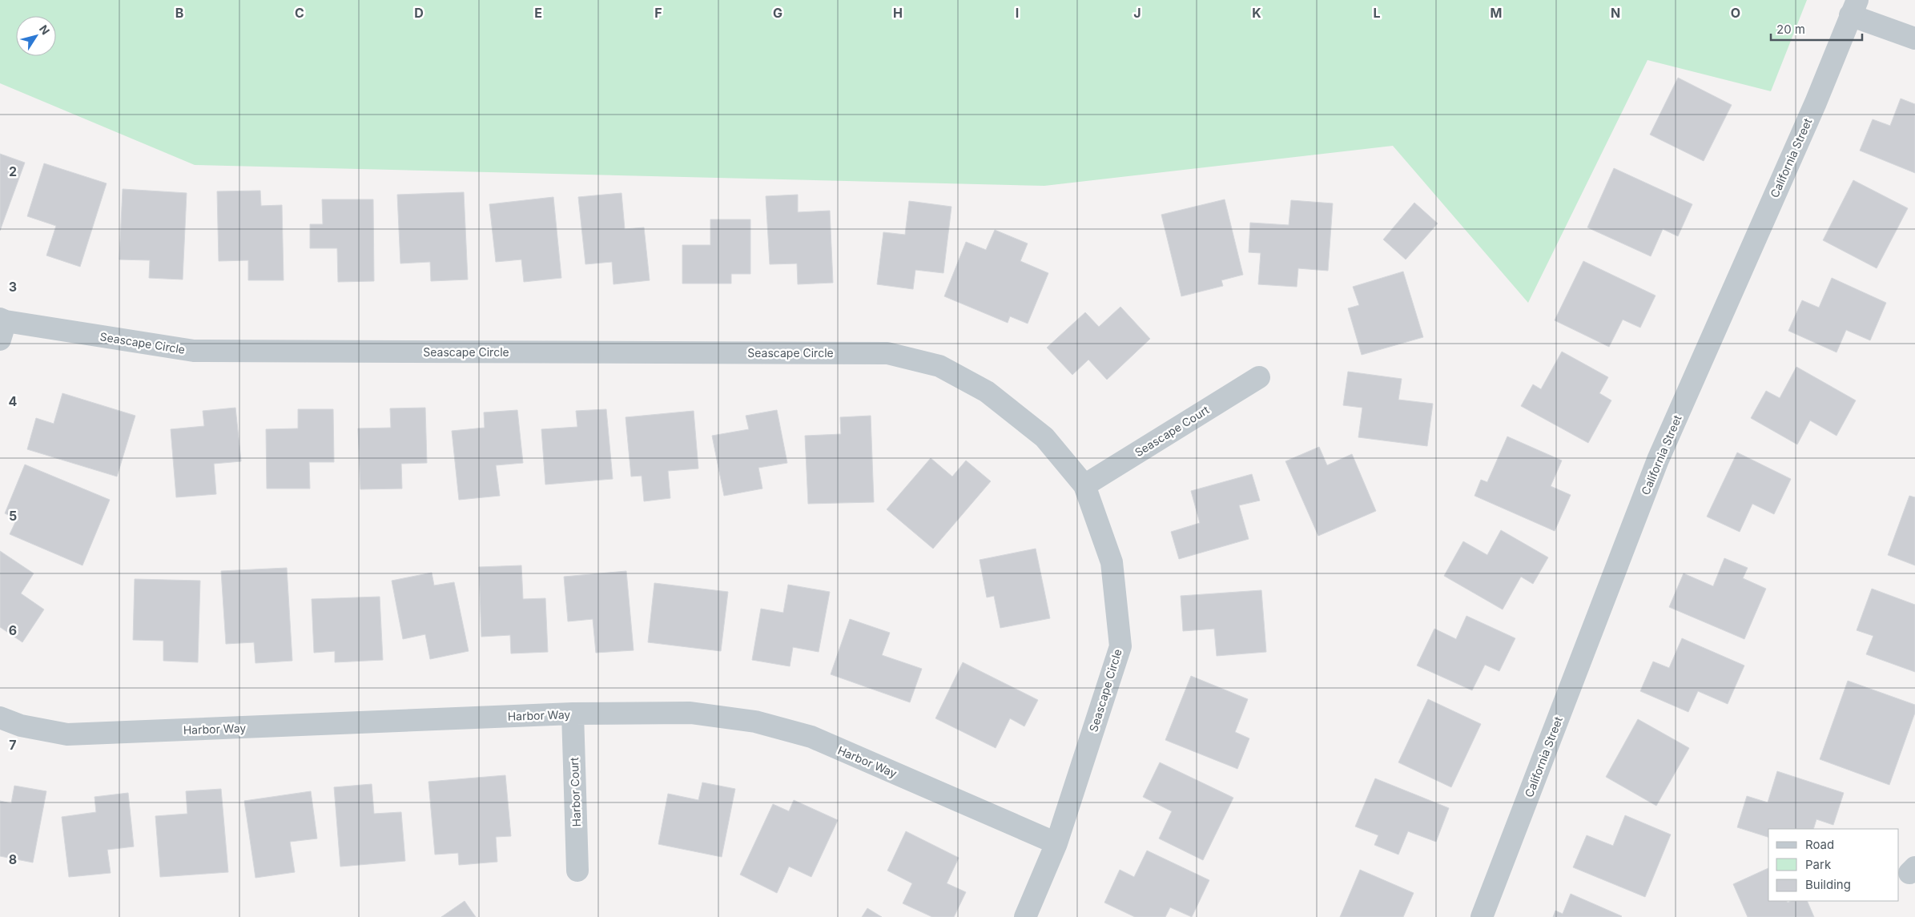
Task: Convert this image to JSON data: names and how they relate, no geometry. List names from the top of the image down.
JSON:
{
  "streets": {
    "street": [
      "California Street",
      "Seascape Circle",
      "Seascape Court",
      "Harbor Way",
      "Harbor Court"
    ]
  },
  "crossings": [
    ["Seascape Circle", "Seascape Court"],
    ["Seascape Circle", "Harbor Way"],
    ["Harbor Way", "Harbor Court"]
  ],
  "legend": ["Road", "Park", "Building"],
  "scale_bar": "20 m",
  "north": "top right",
  "grid": {
    "columns": [
      "B",
      "C",
      "D",
      "E",
      "F",
      "G",
      "H",
      "I",
      "J",
      "K",
      "L",
      "M",
      "N",
      "O"
    ],
    "rows": [
      "2",
      "3",
      "4",
      "5",
      "6",
      "7",
      "8"
    ]
  }
}
